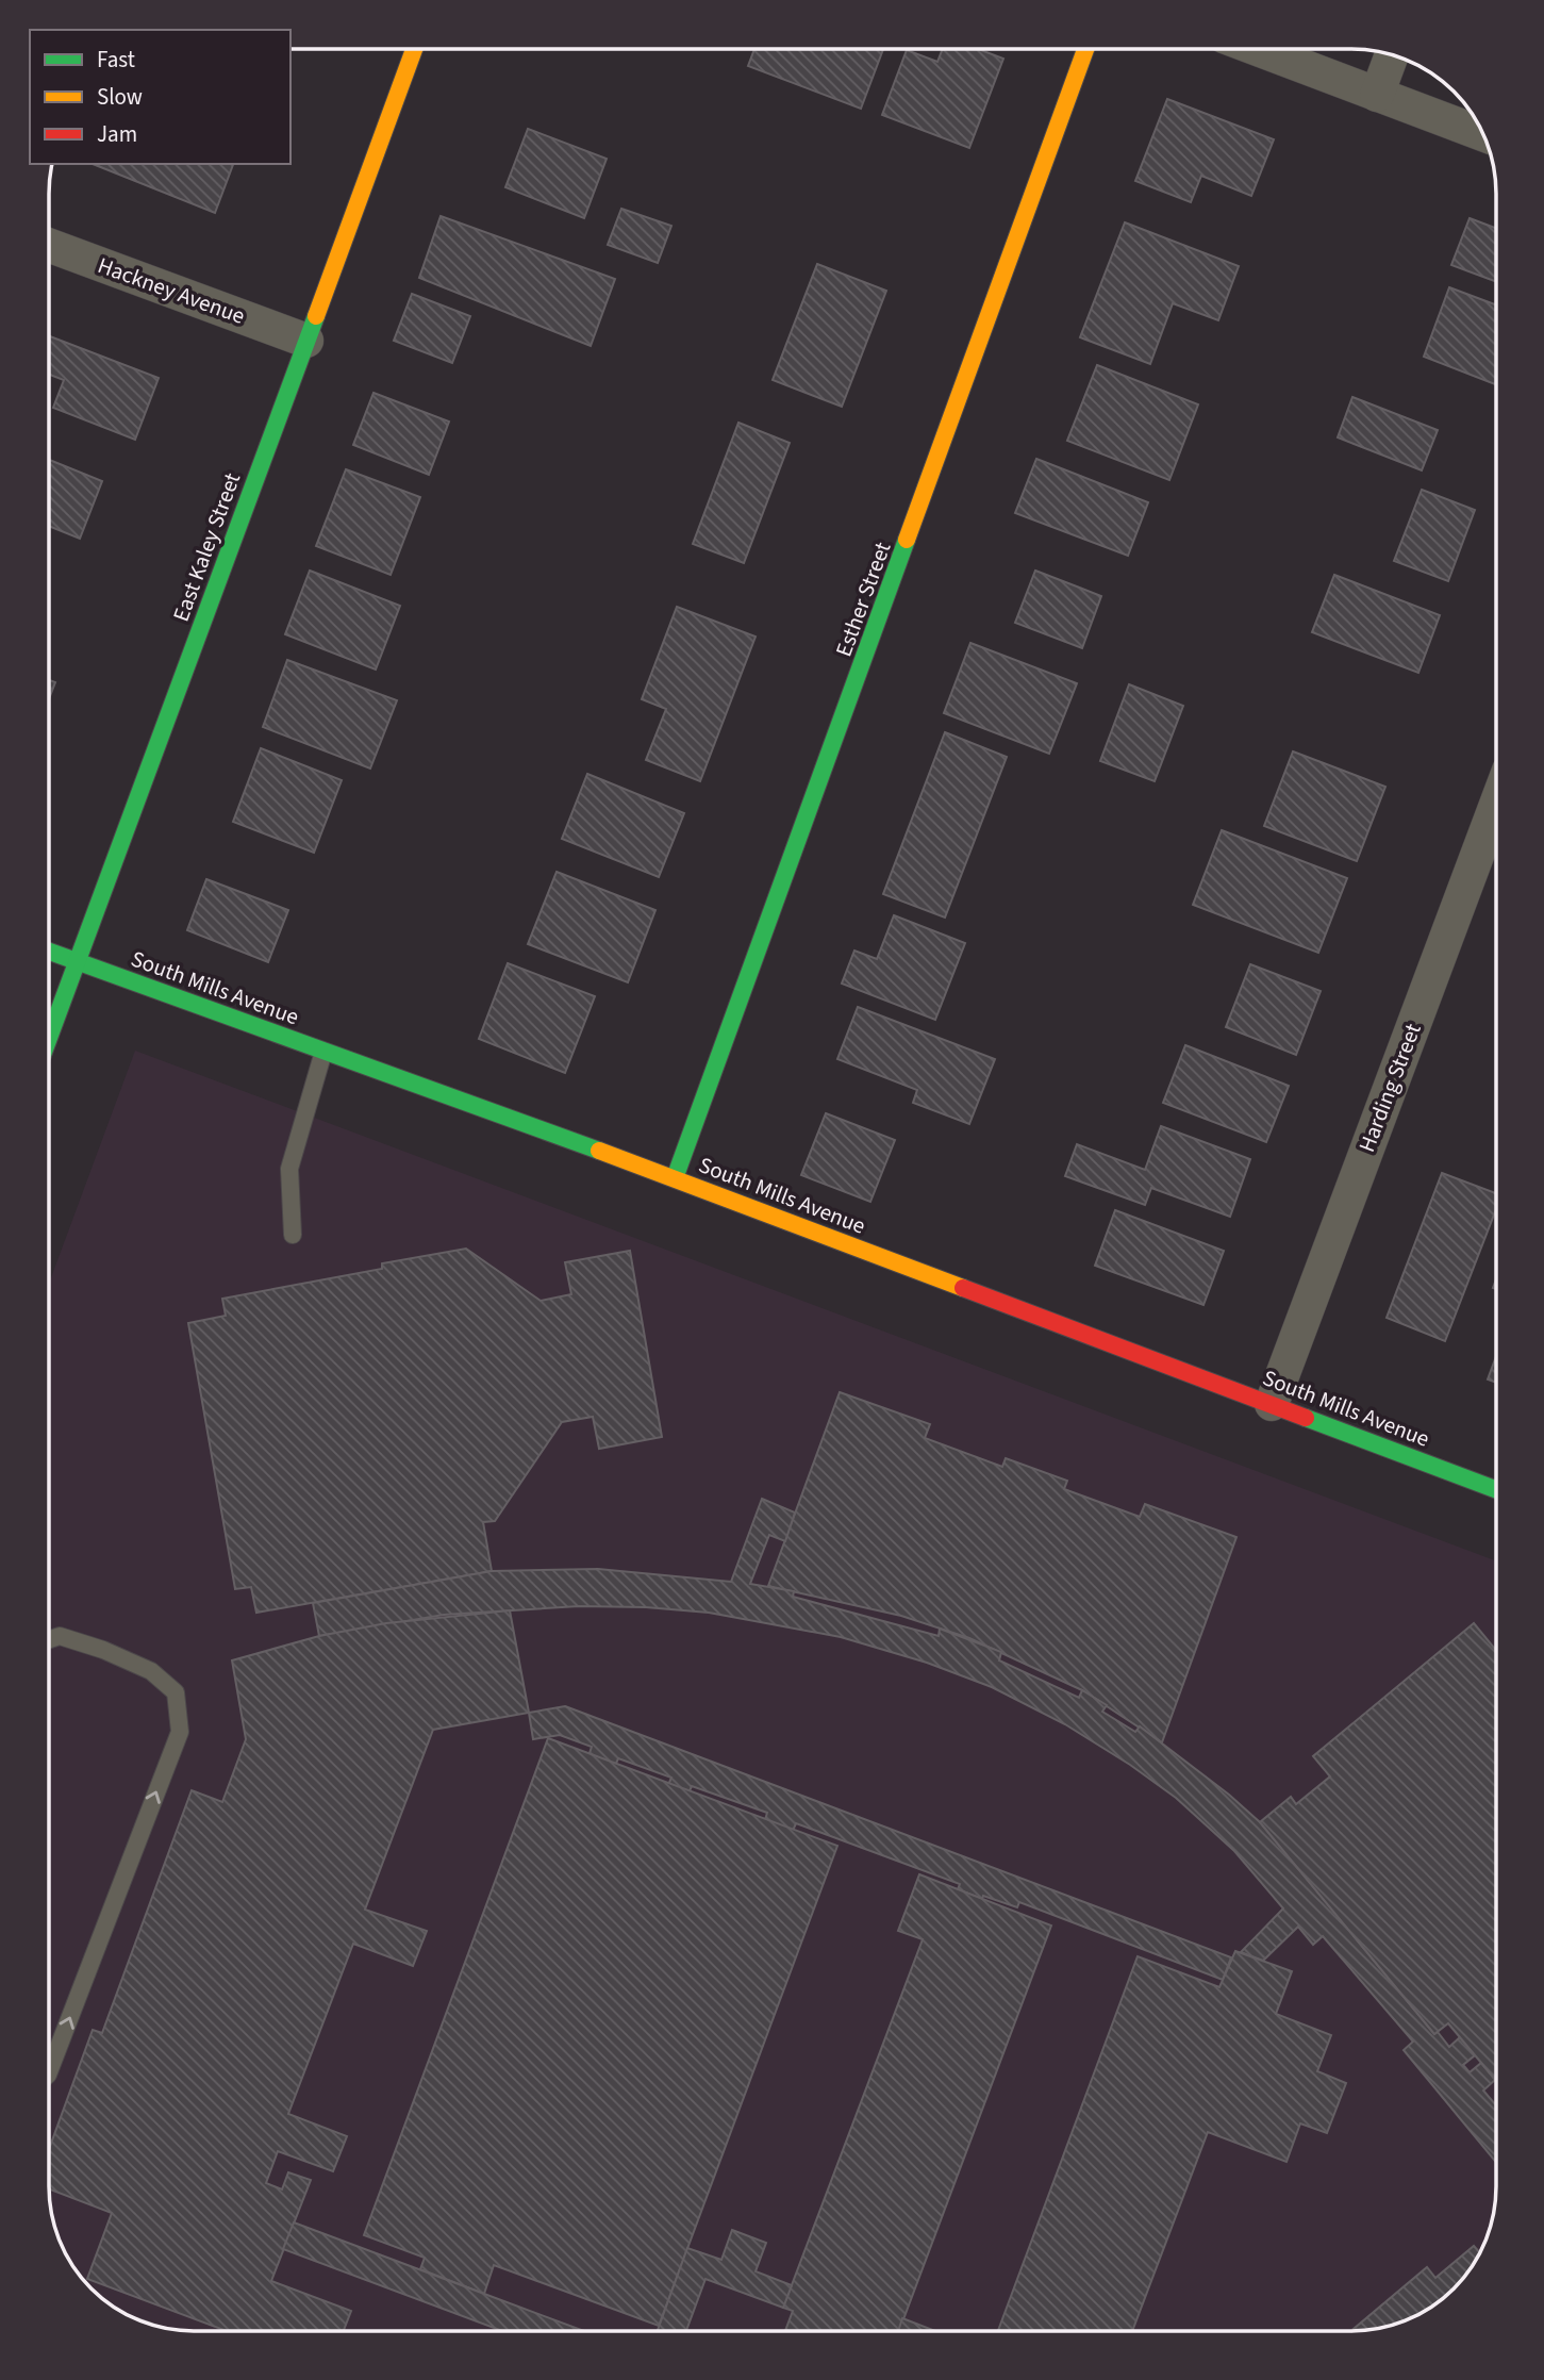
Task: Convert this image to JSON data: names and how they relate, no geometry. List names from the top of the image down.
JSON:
{
  "streets": {
    "street": [
      "Hackney Avenue",
      "East Kaley Street",
      "Esther Street",
      "South Mills Avenue",
      "Harding Street"
    ]
  },
  "crossings": [
    ["Hackney Avenue", "East Kaley Street"],
    ["East Kaley Street", "South Mills Avenue"],
    ["Esther Street", "South Mills Avenue"],
    ["South Mills Avenue", "Harding Street"]
  ],
  "legend": ["Fast", "Slow", "Jam"]
}
